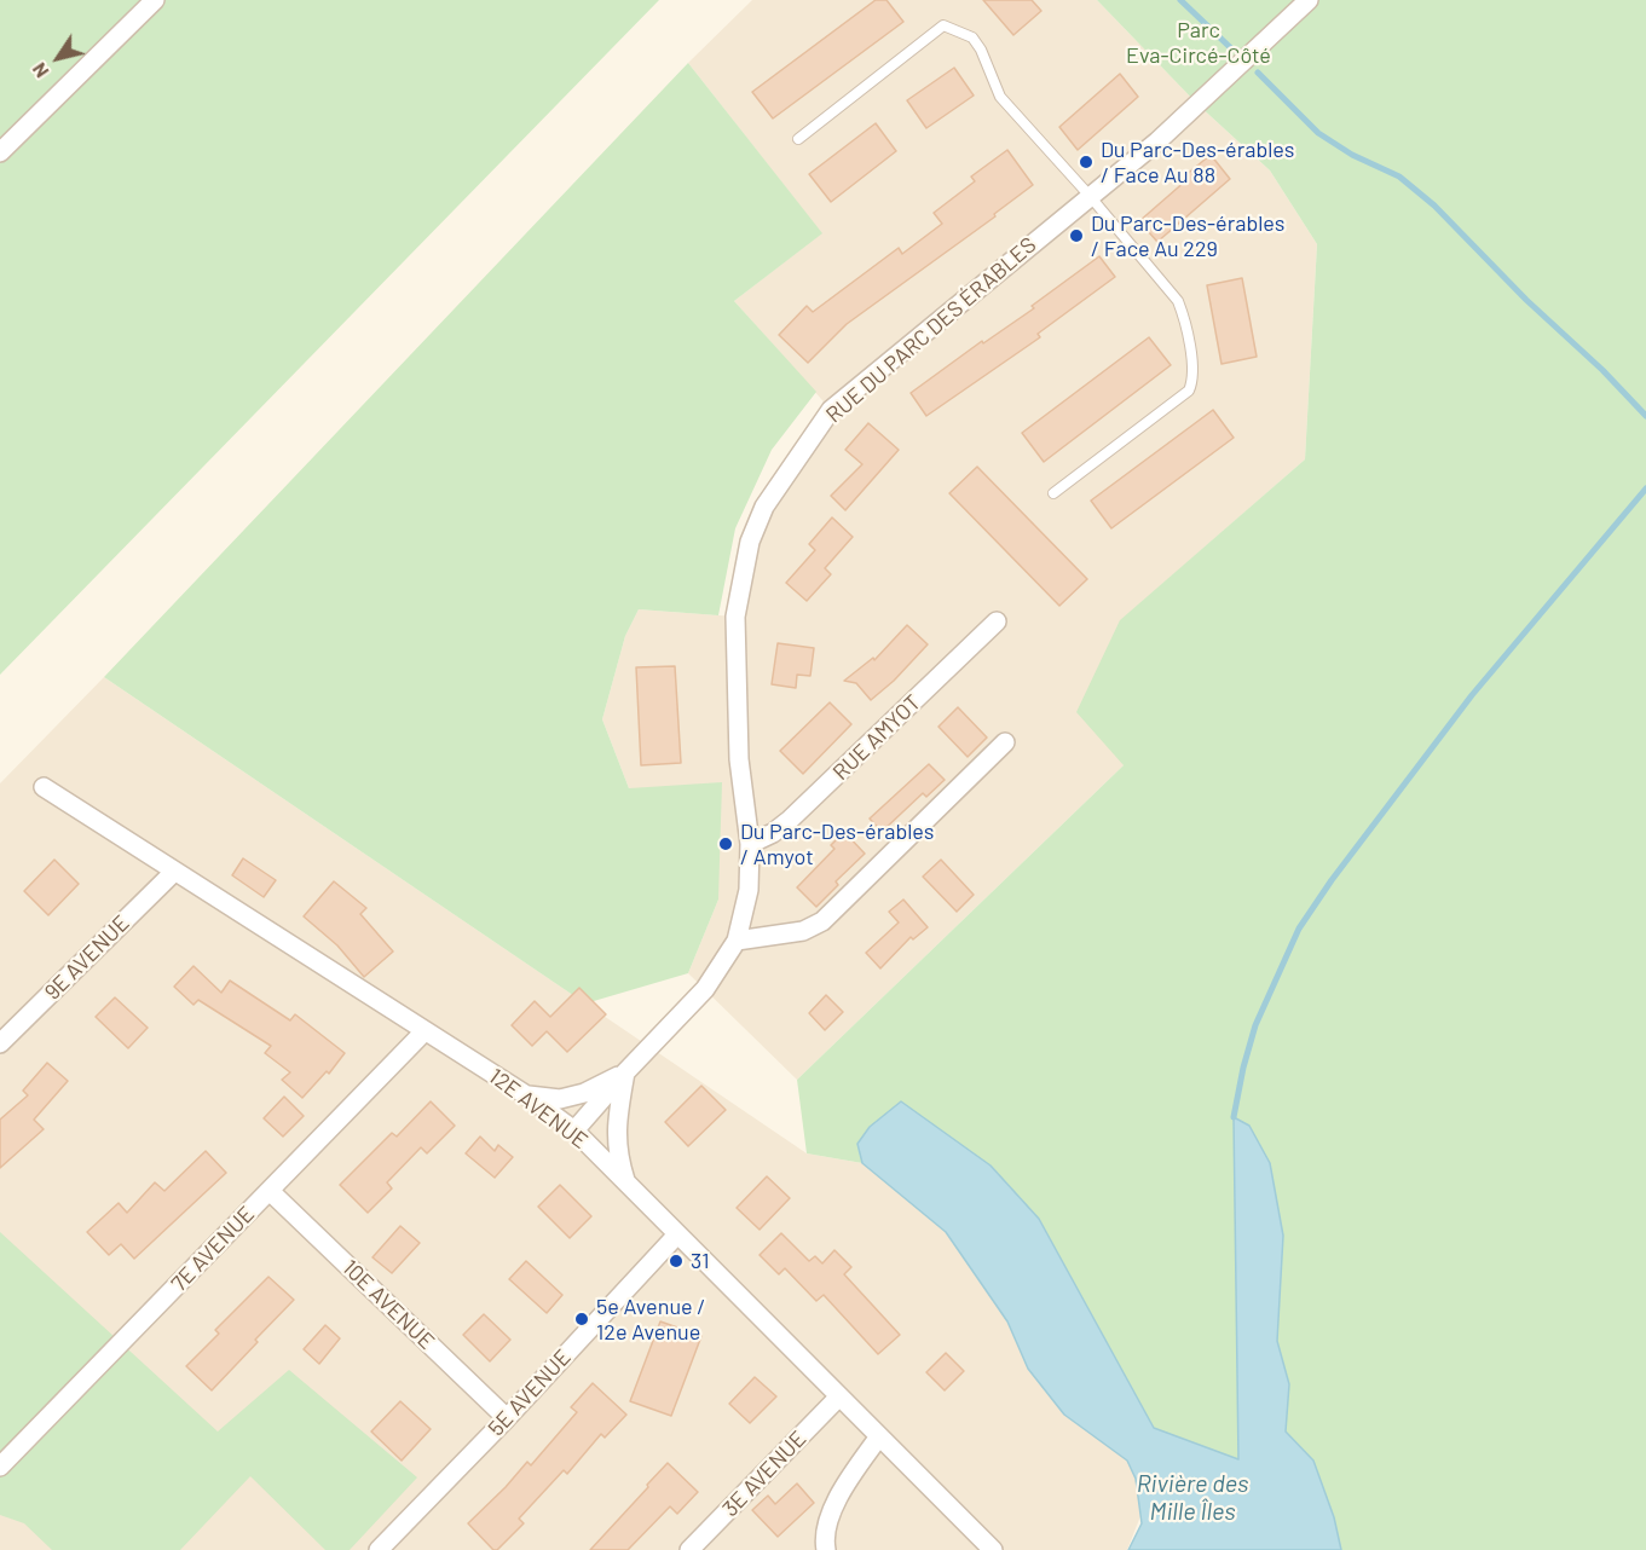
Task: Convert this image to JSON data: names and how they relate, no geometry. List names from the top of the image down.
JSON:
{
  "streets": {
    "street": [
      "RUE DU PARC DES ÉRABLES",
      "RUE AMYOT",
      "9E AVENUE",
      "12E AVENUE",
      "7E AVENUE",
      "10E AVENUE",
      "5E AVENUE",
      "3E AVENUE"
    ]
  },
  "crossings": [
    ["RUE DU PARC DES ÉRABLES", "RUE AMYOT"],
    ["RUE DU PARC DES ÉRABLES", "12E AVENUE"],
    ["9E AVENUE", "12E AVENUE"],
    ["12E AVENUE", "7E AVENUE"],
    ["12E AVENUE", "5E AVENUE"],
    ["12E AVENUE", "3E AVENUE"],
    ["7E AVENUE", "10E AVENUE"],
    ["10E AVENUE", "5E AVENUE"]
  ],
  "water": ["Rivière des Mille Îles"],
  "parks": ["Parc Eva-Circé-Côté"],
  "places": [
    "Du Parc-Des-érables / Face Au 88",
    "Du Parc-Des-érables / Face Au 229",
    "Du Parc-Des-érables / Amyot",
    "31",
    "5e Avenue / 12e Avenue"
  ],
  "north": "bottom left"
}
